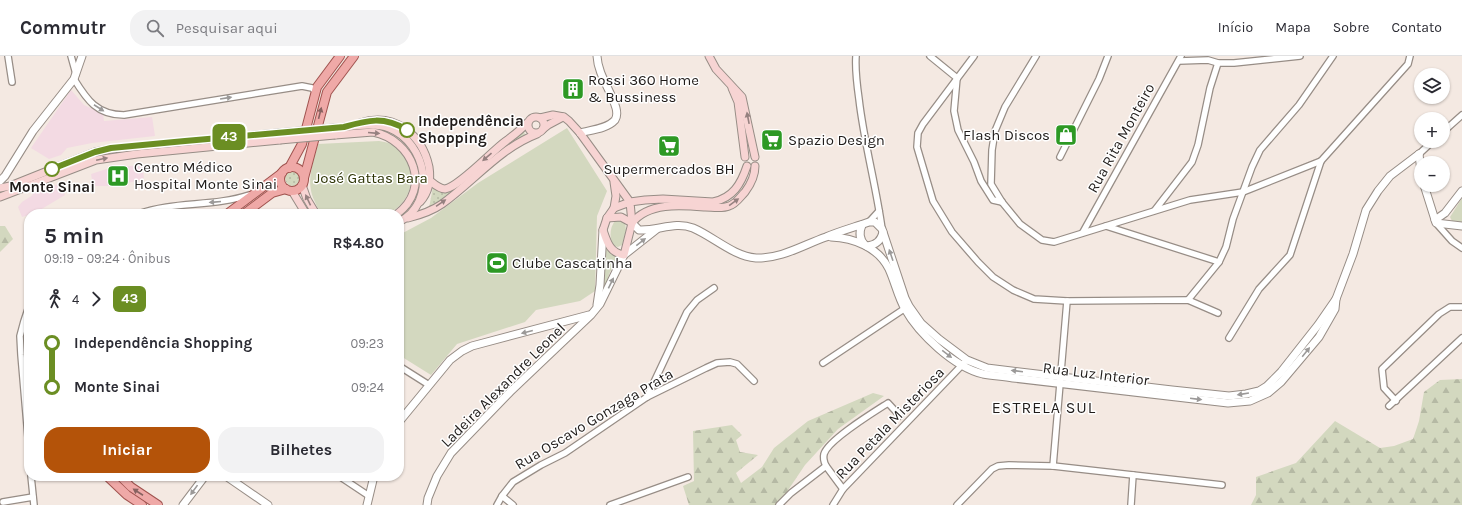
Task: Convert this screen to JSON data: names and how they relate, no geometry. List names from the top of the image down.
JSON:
{
  "streets": {
    "main road": ["Ladeira Alexandre Leonel"],
    "street": [
      "Rua Rita Monteiro",
      "Rua Luz Interior",
      "Rua Oscavo Gonzaga Prata",
      "Rua Petala Misteriosa"
    ]
  },
  "crossings": [
    ["Rua Luz Interior", "Rua Petala Misteriosa"]
  ],
  "districts": ["ESTRELA SUL"],
  "parks": ["José Gattas Bara"],
  "places": {
    "building": ["Rossi 360 Home & Bussiness"],
    "other": ["Independência Shopping", "Monte Sinai"],
    "shop": ["Flash Discos"],
    "supermarket": ["Spazio Design", "Supermercados BH"],
    "hospital": ["Centro Médico Hospital Monte Sinai"],
    "sports": ["Clube Cascatinha"]
  },
  "lines": ["bus line 43"],
  "page": {
    "header": "Commutr",
    "search": "Pesquisar aqui",
    "nav": [
      "Início",
      "Mapa",
      "Sobre",
      "Contato"
    ],
    "on_map": "43",
    "map_buttons": ["+", "−"],
    "heading": ["5 min", "09:19 – 09:24 · Ônibus", "R$4.80"],
    "legs": ["4", "43"],
    "list": [
      {
        "name": "Independência Shopping",
        "value": "09:23"
      },
      {
        "name": "Monte Sinai",
        "value": "09:24"
      }
    ],
    "buttons": ["Iniciar", "Bilhetes"]
  }
}
